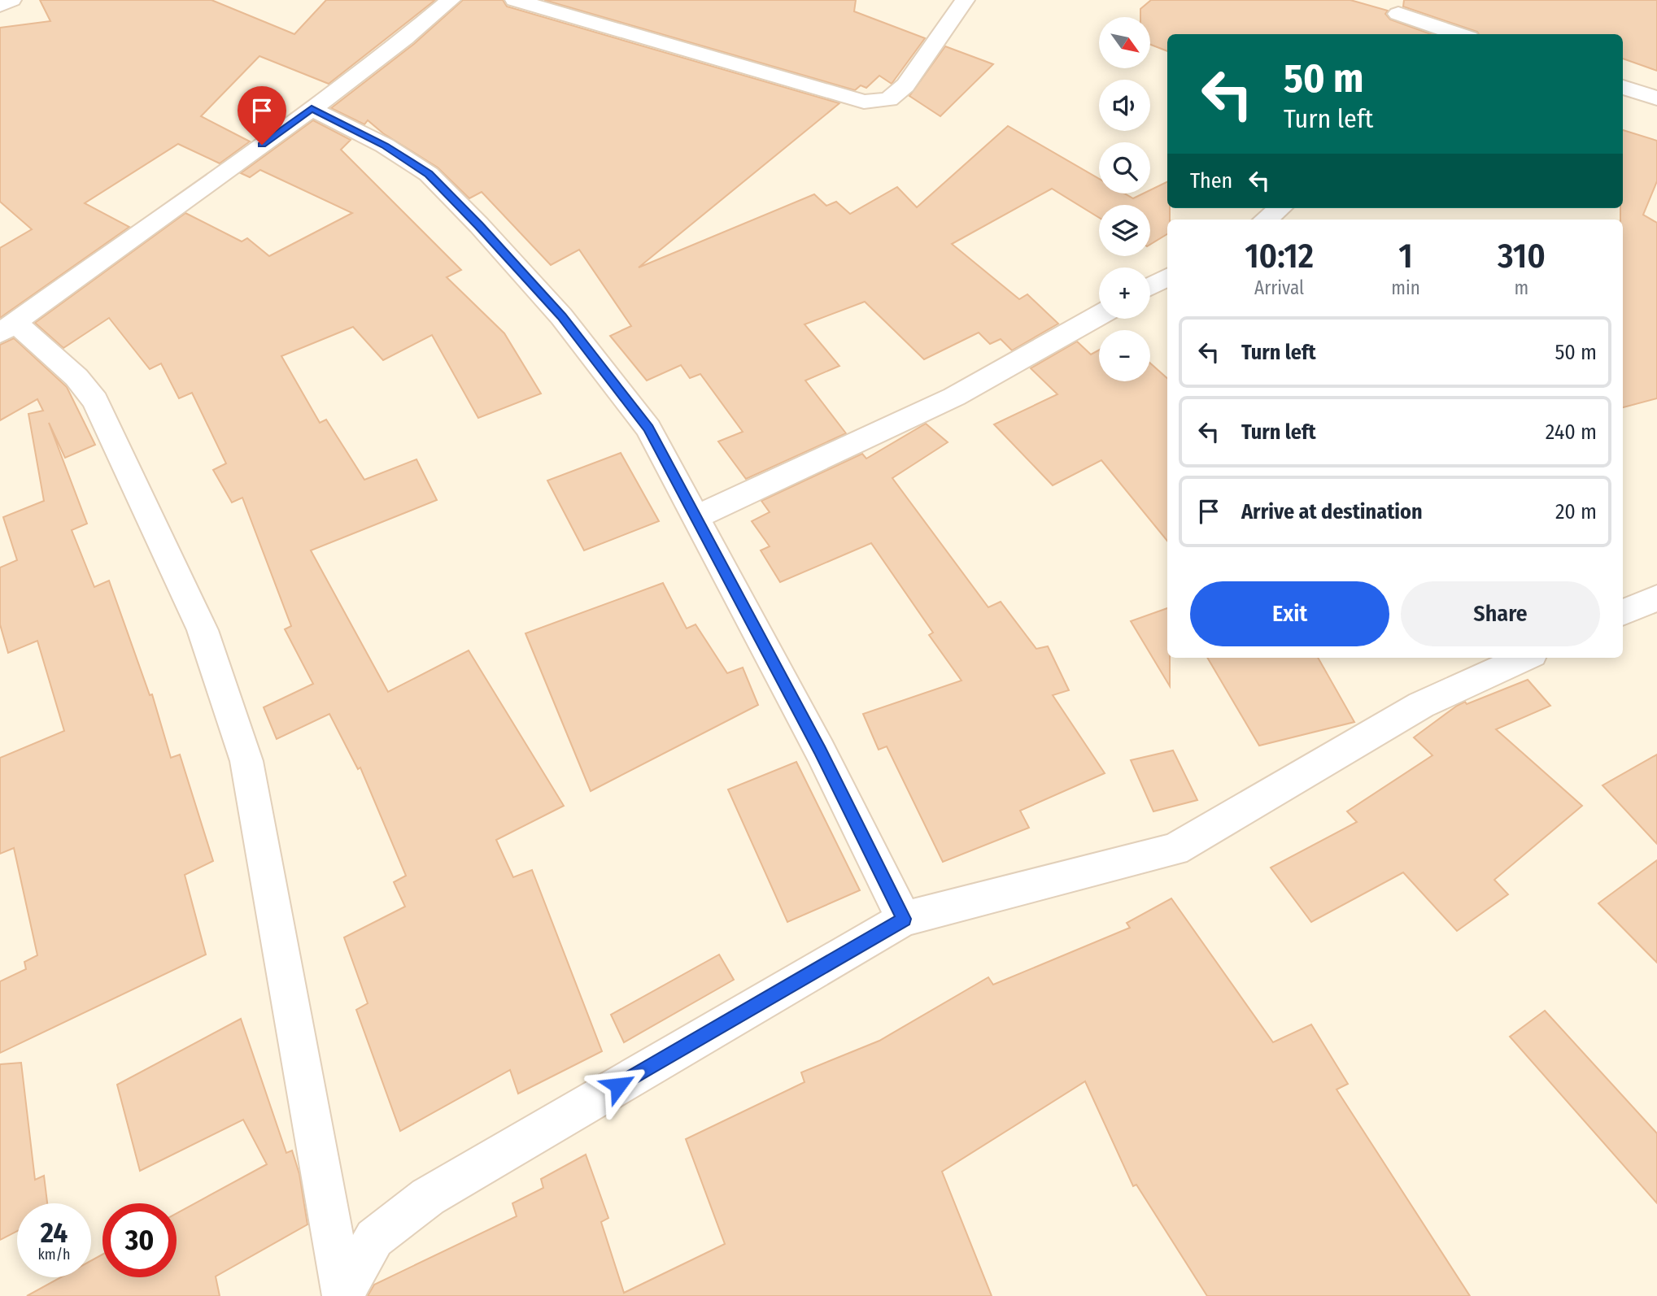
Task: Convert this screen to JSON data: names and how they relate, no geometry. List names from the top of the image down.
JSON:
{
  "north": "bottom right",
  "page": {
    "map_buttons": ["+", "−"],
    "turn": ["50 m", "Turn left"],
    "then": "Then",
    "eta": [
      "10:12",
      "Arrival",
      "1",
      "min",
      "310",
      "m"
    ],
    "list": [
      {
        "name": "Turn left",
        "value": "50 m"
      },
      {
        "name": "Turn left",
        "value": "240 m"
      },
      {
        "name": "Arrive at destination",
        "value": "20 m"
      }
    ],
    "buttons": ["Exit", "Share"],
    "speed": "24 km/h",
    "limit": "30"
  }
}
